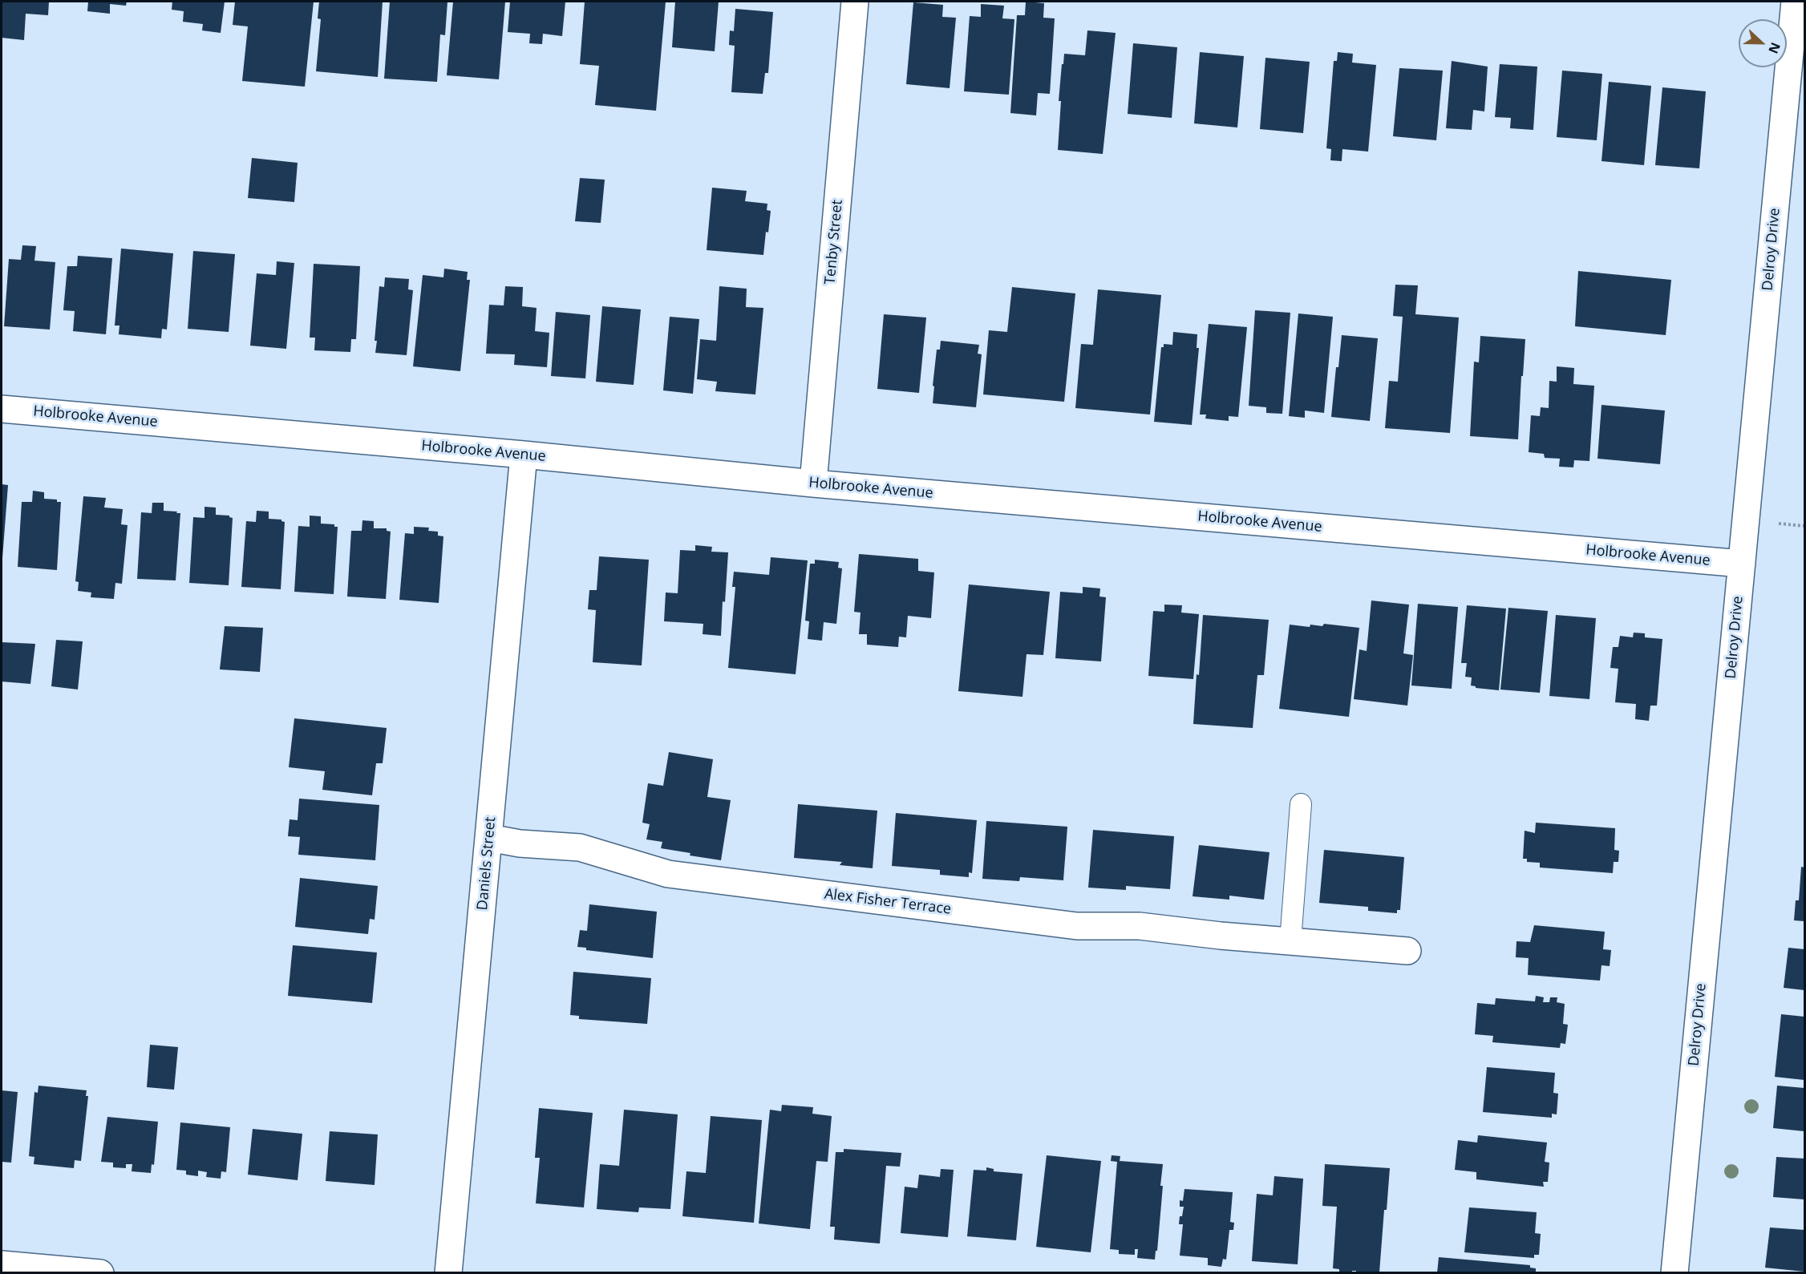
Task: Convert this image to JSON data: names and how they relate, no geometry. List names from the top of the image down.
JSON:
{
  "streets": {
    "street": [
      "Tenby Street",
      "Delroy Drive",
      "Holbrooke Avenue",
      "Daniels Street",
      "Alex Fisher Terrace"
    ]
  },
  "crossings": [
    ["Tenby Street", "Holbrooke Avenue"],
    ["Delroy Drive", "Holbrooke Avenue"],
    ["Holbrooke Avenue", "Daniels Street"],
    ["Daniels Street", "Alex Fisher Terrace"]
  ],
  "north": "right"
}
